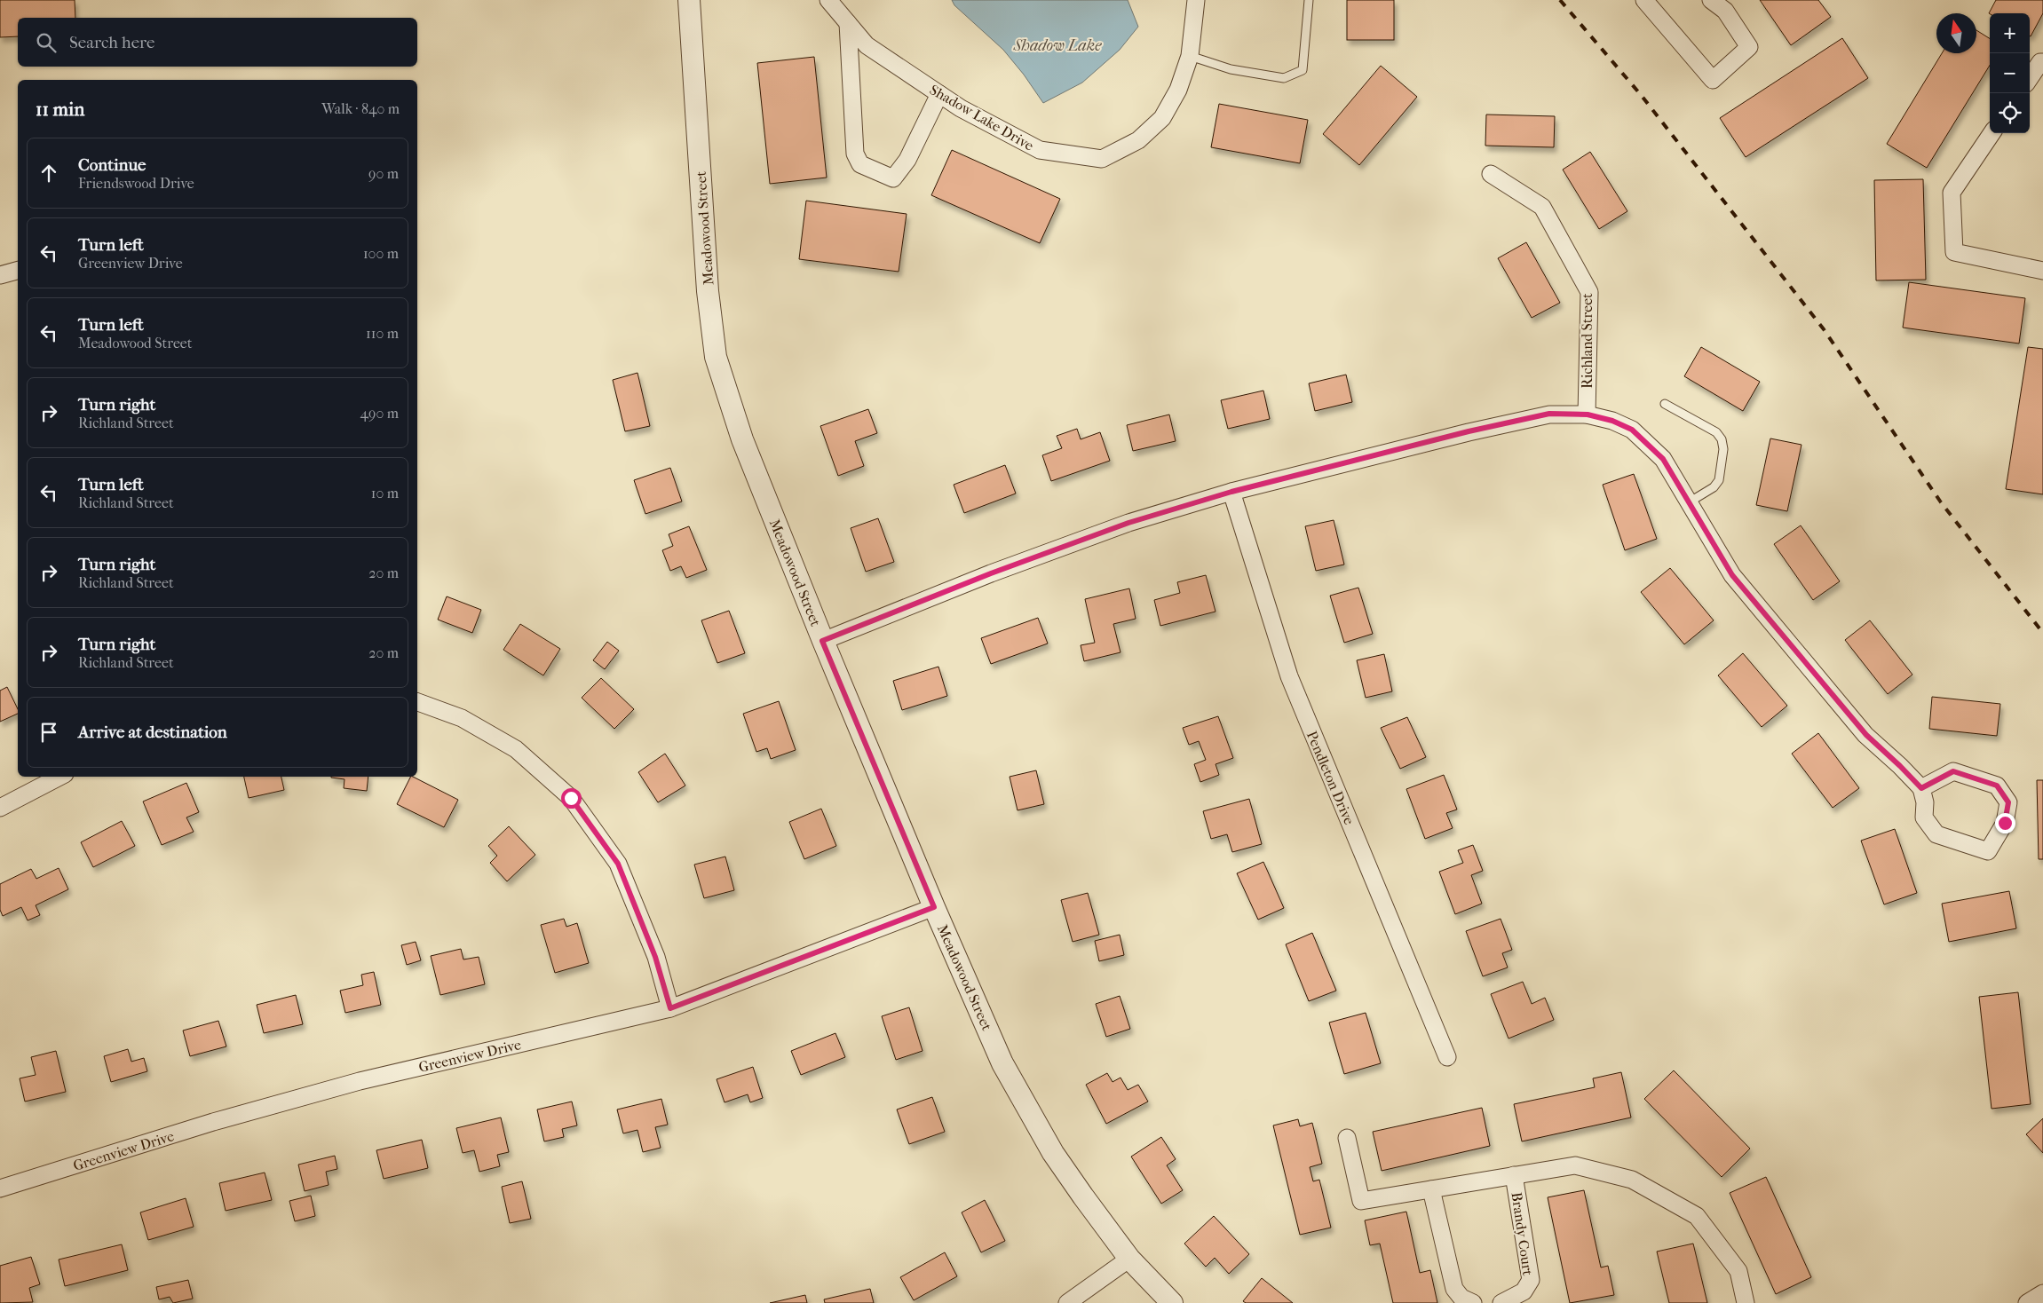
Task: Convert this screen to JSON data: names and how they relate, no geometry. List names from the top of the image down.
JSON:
{
  "streets": {
    "street": [
      "Shadow Lake Drive",
      "Meadowood Street",
      "Richland Street",
      "Pendleton Drive",
      "Greenview Drive",
      "Brandy Court"
    ]
  },
  "crossings": [
    ["Meadowood Street", "Greenview Drive"]
  ],
  "water": ["Shadow Lake"],
  "north": "top",
  "page": {
    "map_buttons": ["+", "−"],
    "search": "Search here",
    "heading": ["11 min", "Walk · 840 m"],
    "list": [
      ["Continue", "Friendswood Drive", "90 m"],
      ["Turn left", "Greenview Drive", "100 m"],
      ["Turn left", "Meadowood Street", "110 m"],
      ["Turn right", "Richland Street", "490 m"],
      ["Turn left", "Richland Street", "10 m"],
      ["Turn right", "Richland Street", "20 m"],
      ["Turn right", "Richland Street", "20 m"],
      "Arrive at destination"
    ]
  }
}
